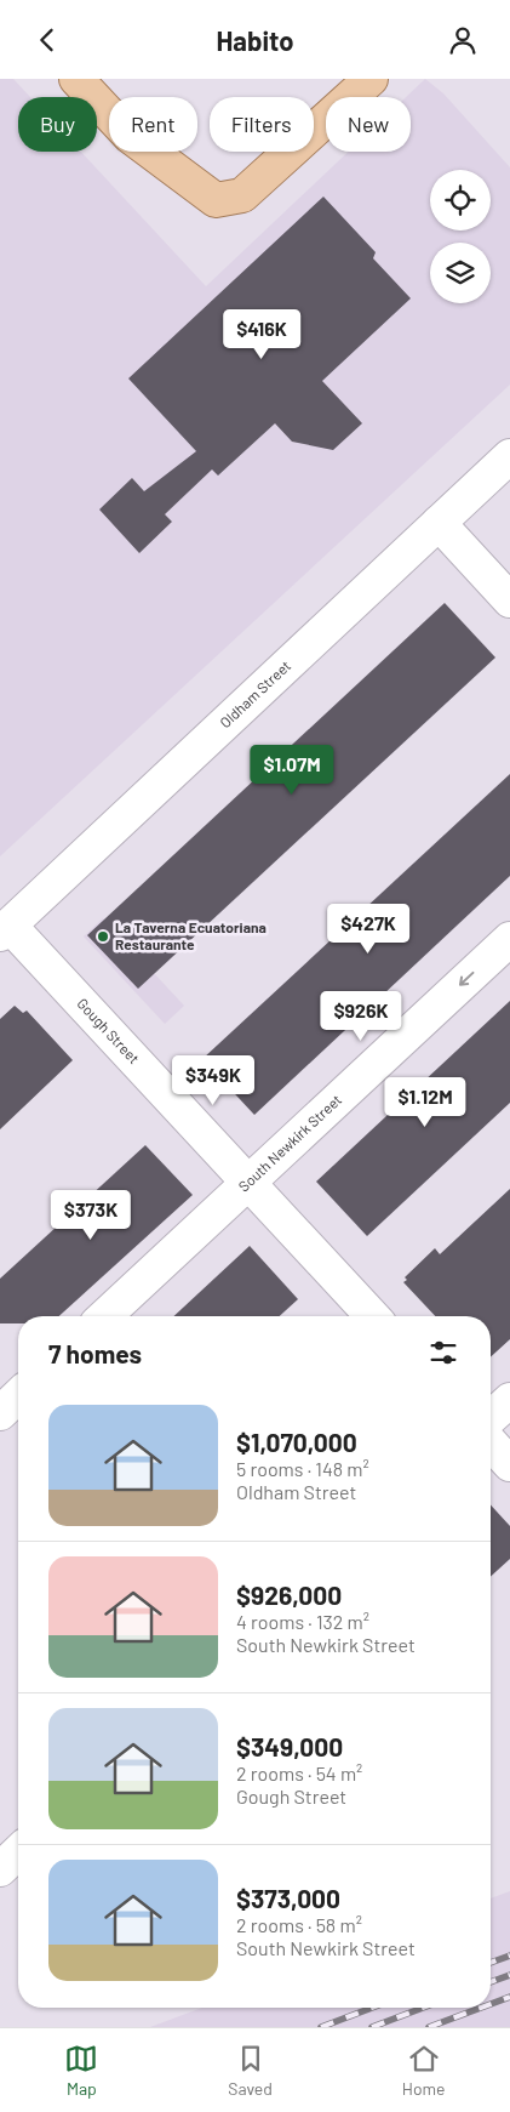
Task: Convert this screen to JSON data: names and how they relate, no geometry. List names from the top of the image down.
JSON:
{
  "streets": {
    "street": ["Oldham Street", "Gough Street", "South Newkirk Street"]
  },
  "crossings": [
    ["Oldham Street", "Gough Street"],
    ["Gough Street", "South Newkirk Street"]
  ],
  "one_way": ["South Newkirk Street"],
  "places": ["La Taverna Ecuatoriana Restaurante"],
  "page": {
    "header": "Habito",
    "chip": [
      "Buy",
      "Rent",
      "Filters",
      "New"
    ],
    "price": [
      "$416K",
      "$1.07M",
      "$427K",
      "$926K",
      "$349K",
      "$1.12M",
      "$373K"
    ],
    "heading": "7 homes",
    "list": [
      {
        "name": "$1,070,000",
        "note": "5 rooms · 148 m² · Oldham Street"
      },
      {
        "name": "$926,000",
        "note": "4 rooms · 132 m² · South Newkirk Street"
      },
      {
        "name": "$349,000",
        "note": "2 rooms · 54 m² · Gough Street"
      },
      {
        "name": "$373,000",
        "note": "2 rooms · 58 m² · South Newkirk Street"
      }
    ],
    "tabs": ["Map", "Saved", "Home"]
  }
}
